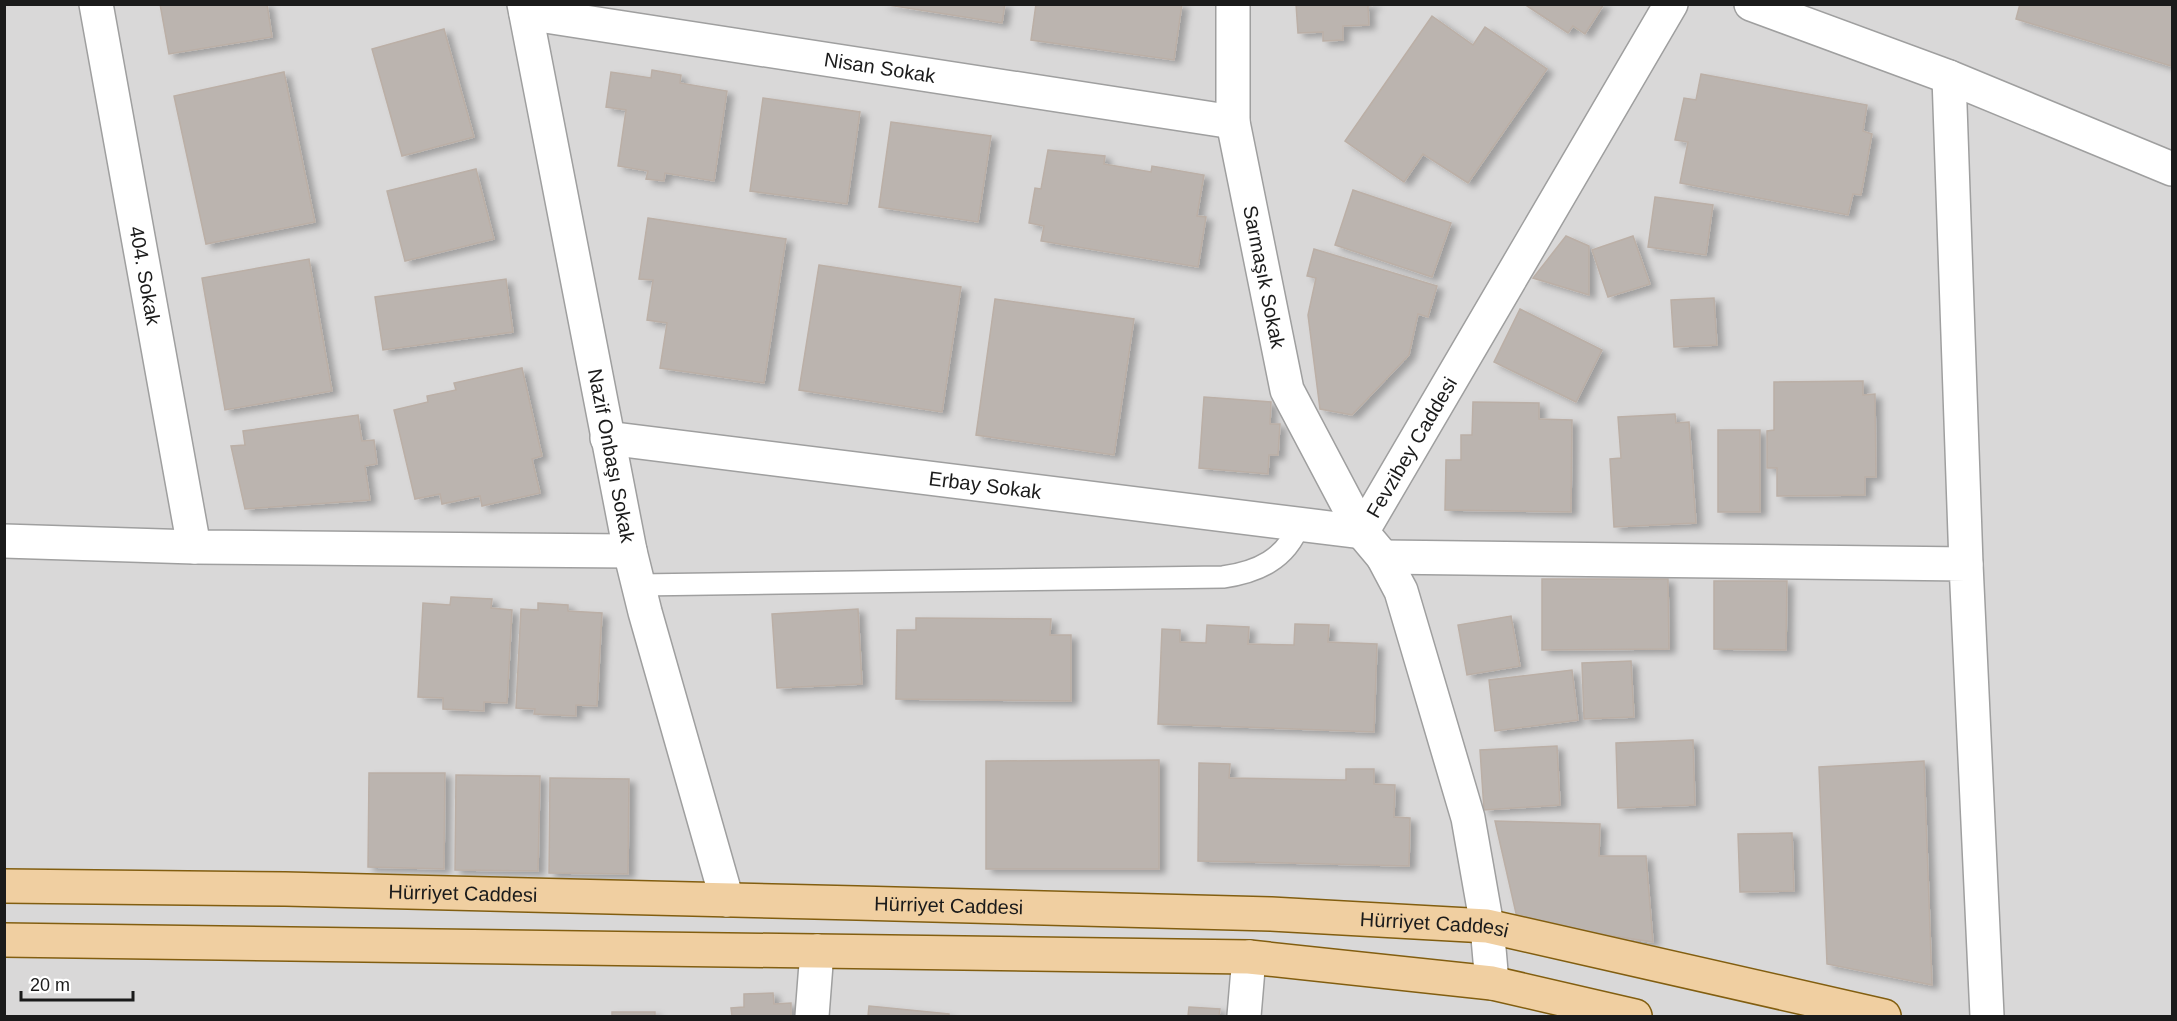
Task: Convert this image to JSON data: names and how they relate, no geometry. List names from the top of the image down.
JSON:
{
  "streets": {
    "main road": ["Hürriyet Caddesi"],
    "street": [
      "Nisan Sokak",
      "404. Sokak",
      "Sarmaşık Sokak",
      "Fevzibey Caddesi",
      "Nazif Onbaşı Sokak",
      "Erbay Sokak"
    ]
  },
  "crossings": [
    ["Nisan Sokak", "Sarmaşık Sokak"],
    ["Nisan Sokak", "Nazif Onbaşı Sokak"],
    ["Sarmaşık Sokak", "Fevzibey Caddesi"],
    ["Sarmaşık Sokak", "Erbay Sokak"],
    ["Fevzibey Caddesi", "Erbay Sokak"],
    ["Nazif Onbaşı Sokak", "Erbay Sokak"],
    ["Nazif Onbaşı Sokak", "Hürriyet Caddesi"]
  ],
  "scale_bar": "20 m"
}
